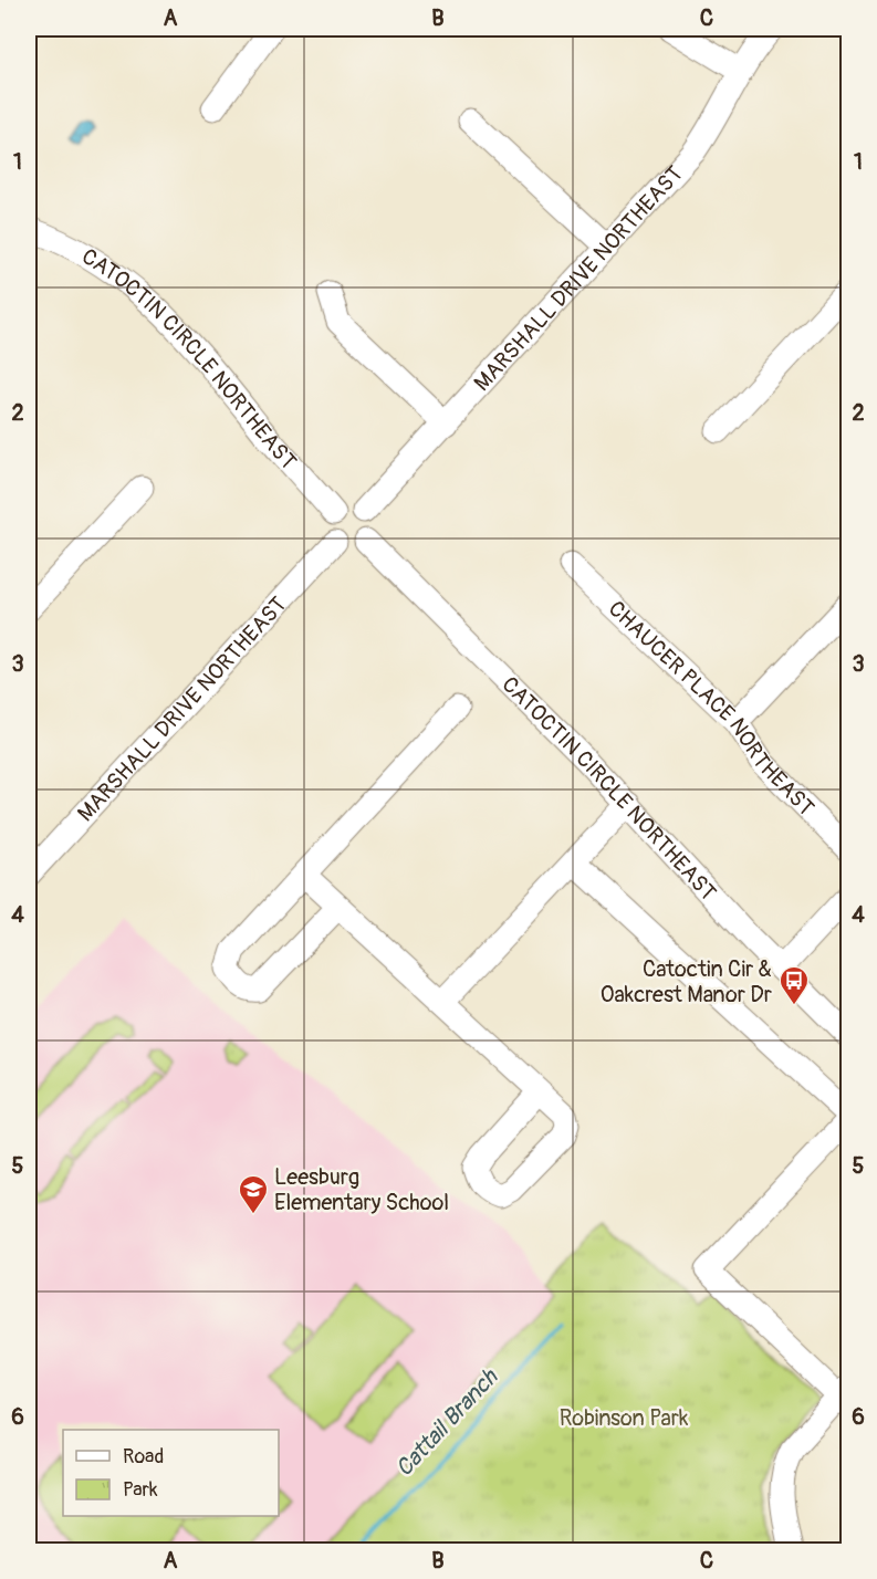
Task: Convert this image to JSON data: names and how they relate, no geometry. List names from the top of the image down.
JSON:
{
  "streets": {
    "street": ["MARSHALL DRIVE NORTHEAST", "CATOCTIN CIRCLE NORTHEAST", "CHAUCER PLACE NORTHEAST"]
  },
  "crossings": [
    ["MARSHALL DRIVE NORTHEAST", "CATOCTIN CIRCLE NORTHEAST"]
  ],
  "water": ["Cattail Branch"],
  "parks": ["Robinson Park"],
  "places": {
    "bus stop": ["Catoctin Cir & Oakcrest Manor Dr"],
    "school or university": ["Leesburg Elementary School"]
  },
  "legend": ["Road", "Park"],
  "grid": {
    "columns": ["A", "B", "C"],
    "rows": [
      "1",
      "2",
      "3",
      "4",
      "5",
      "6"
    ]
  }
}
